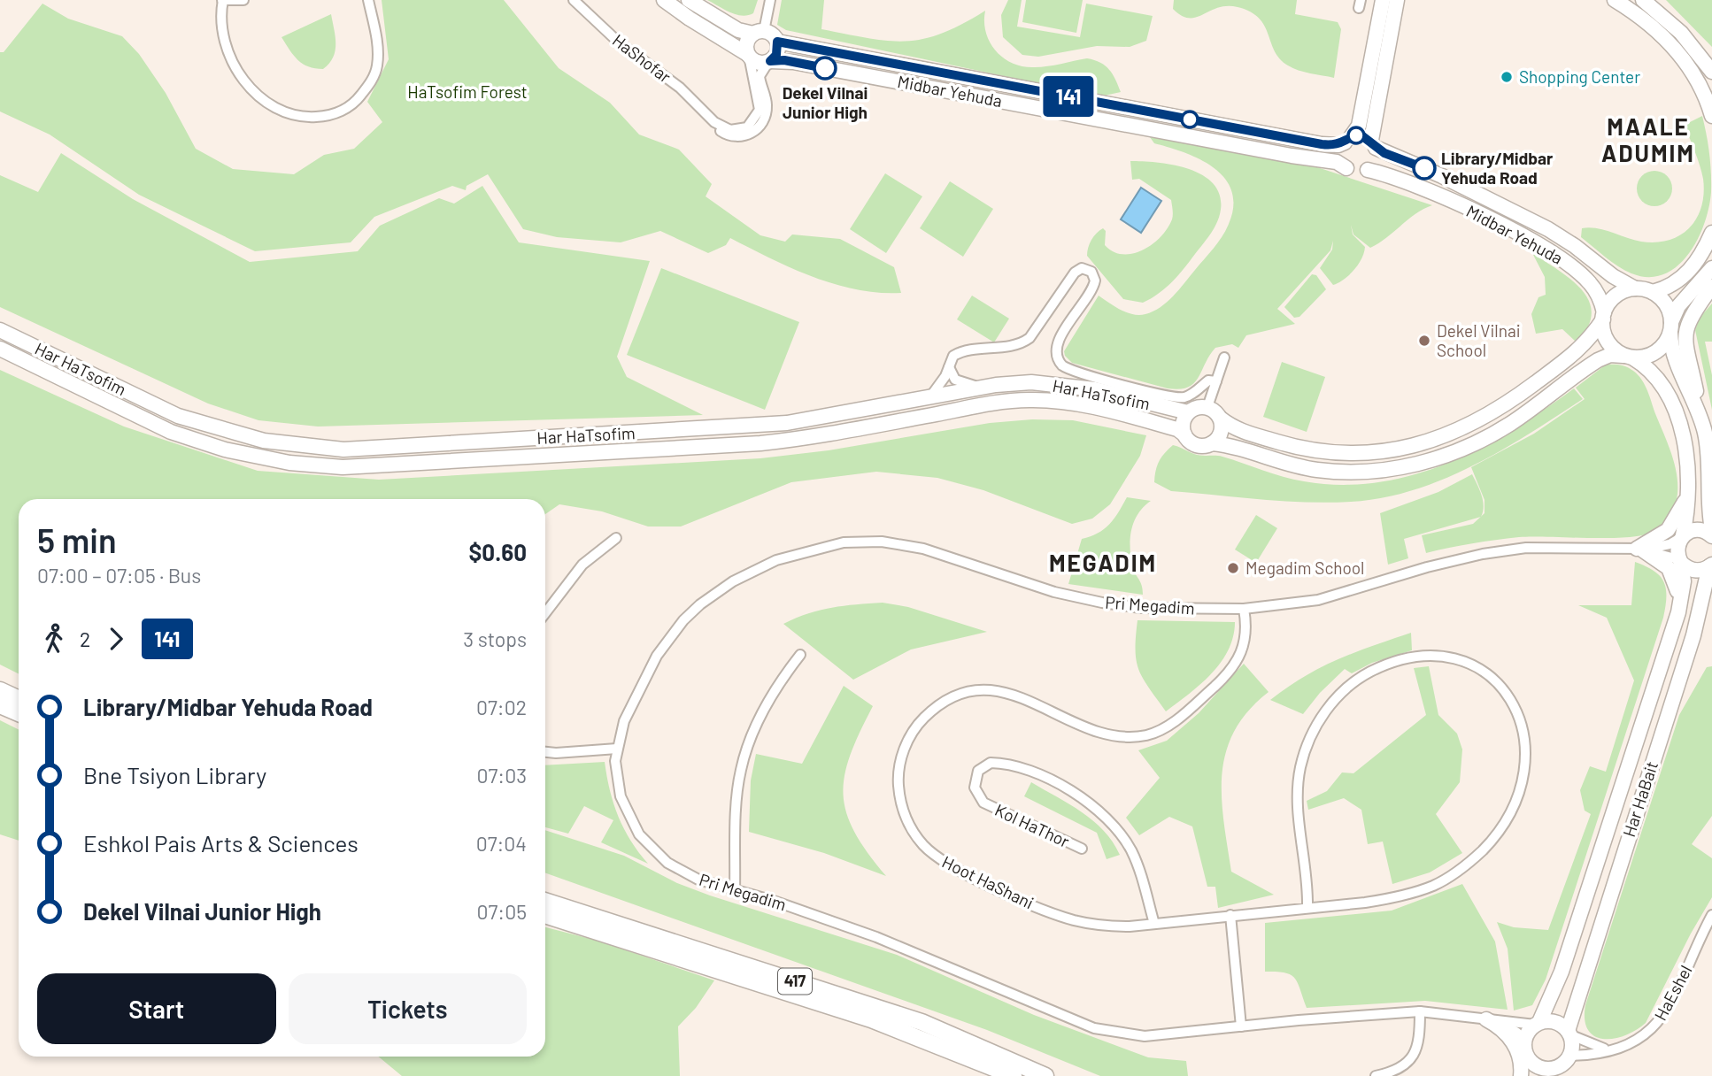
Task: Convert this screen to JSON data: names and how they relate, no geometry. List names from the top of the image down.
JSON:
{
  "streets": {
    "main road": [
      "Midbar Yehuda",
      "Har HaTsofim",
      "Har HaBait",
      "417"
    ],
    "street": [
      "HaShofar",
      "Pri Megadim",
      "Kol HaThor",
      "Hoot HaShani",
      "HaEshel"
    ]
  },
  "crossings": [
    ["HaShofar", "Midbar Yehuda"],
    ["Pri Megadim", "Har HaBait"],
    ["Pri Megadim", "Hoot HaShani"],
    ["Pri Megadim", "HaEshel"],
    ["Har HaBait", "HaEshel"],
    ["Kol HaThor", "Hoot HaShani"]
  ],
  "districts": ["MAALE ADUMIM", "MEGADIM"],
  "parks": ["HaTsofim Forest"],
  "places": [
    "Dekel Vilnai Junior High",
    "Shopping Center",
    "Library/Midbar Yehuda Road",
    "Dekel Vilnai School",
    "Megadim School"
  ],
  "lines": ["bus line 141"],
  "page": {
    "on_map": "141",
    "heading": ["5 min", "07:00 – 07:05 · Bus", "$0.60"],
    "legs": ["2", "141", "3 stops"],
    "list": [
      {
        "name": "Library/Midbar Yehuda Road",
        "value": "07:02"
      },
      {
        "name": "Bne Tsiyon Library",
        "value": "07:03"
      },
      {
        "name": "Eshkol Pais Arts & Sciences",
        "value": "07:04"
      },
      {
        "name": "Dekel Vilnai Junior High",
        "value": "07:05"
      }
    ],
    "buttons": ["Start", "Tickets"]
  }
}
